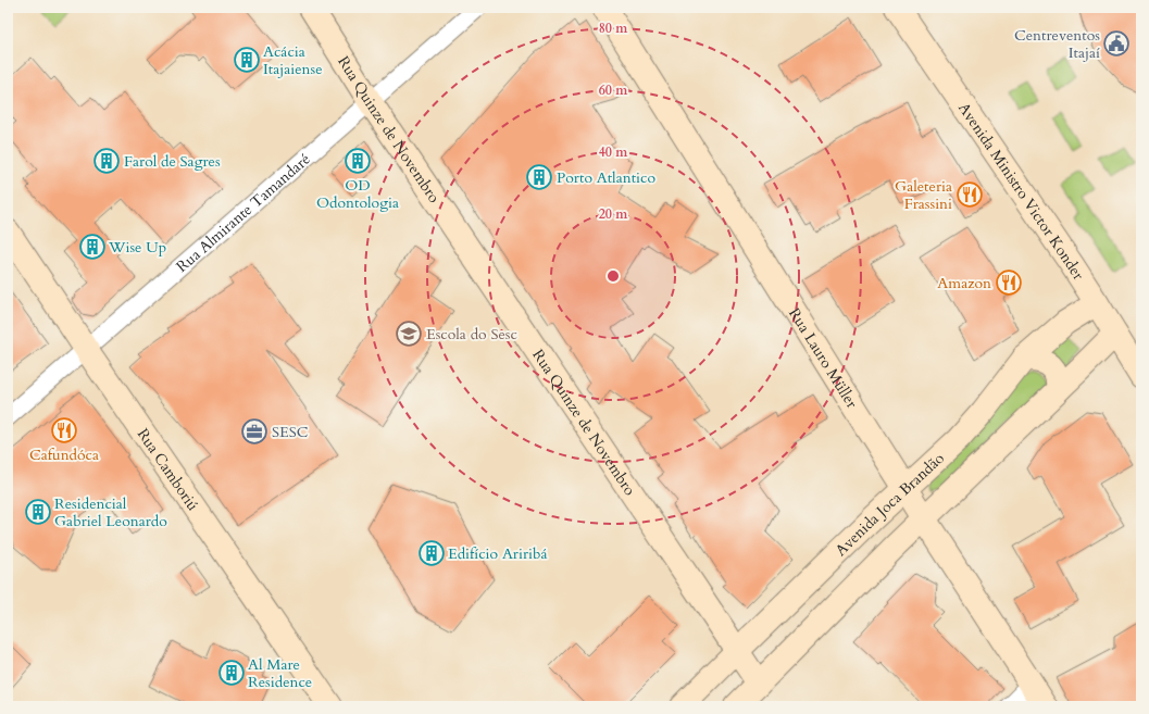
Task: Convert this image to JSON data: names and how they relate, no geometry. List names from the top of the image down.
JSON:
{
  "streets": {
    "main road": [
      "Rua Quinze de Novembro",
      "Avenida Ministro Victor Konder",
      "Rua Lauro Müller",
      "Rua Camboriú",
      "Avenida Joca Brandão"
    ],
    "street": ["Rua Almirante Tamandaré"]
  },
  "crossings": [
    ["Rua Quinze de Novembro", "Rua Almirante Tamandaré"],
    ["Rua Quinze de Novembro", "Avenida Joca Brandão"],
    ["Avenida Ministro Victor Konder", "Avenida Joca Brandão"],
    ["Rua Almirante Tamandaré", "Rua Camboriú"],
    ["Rua Lauro Müller", "Avenida Joca Brandão"]
  ],
  "places": {
    "public building": ["Centreventos Itajaí"],
    "building": [
      "Acácia Itajaiense",
      "Farol de Sagres",
      "OD Odontologia",
      "Porto Atlantico",
      "Wise Up",
      "Residencial Gabriel Leonardo",
      "Edifício Ariribá",
      "Al Mare Residence"
    ],
    "restaurant": ["Galeteria Frassini", "Amazon", "Cafundóca"],
    "school or university": ["Escola do Sesc"],
    "office": ["SESC"]
  },
  "rings": [
    "80 m",
    "60 m",
    "40 m",
    "20 m"
  ]
}
